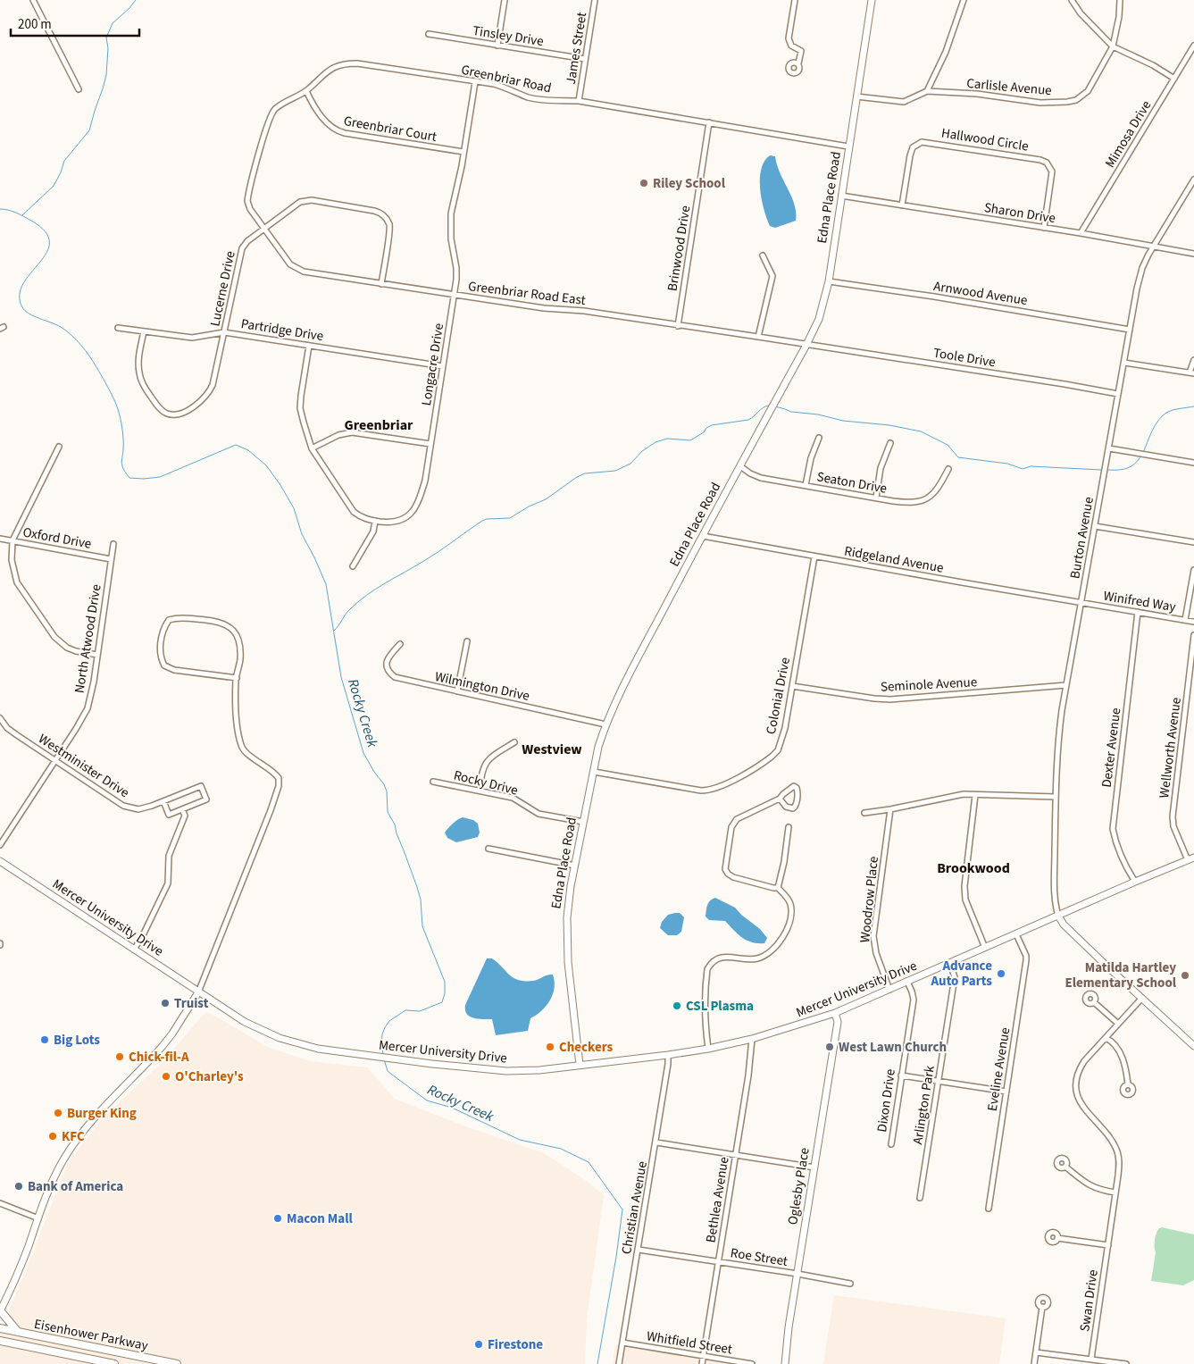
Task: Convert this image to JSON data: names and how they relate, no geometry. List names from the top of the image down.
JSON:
{
  "streets": {
    "main road": ["Eisenhower Parkway"],
    "street": [
      "Tinsley Drive",
      "James Street",
      "Greenbriar Road",
      "Carlisle Avenue",
      "Greenbriar Court",
      "Mimosa Drive",
      "Hallwood Circle",
      "Edna Place Road",
      "Sharon Drive",
      "Brinwood Drive",
      "Lucerne Drive",
      "Greenbriar Road East",
      "Arnwood Avenue",
      "Partridge Drive",
      "Toole Drive",
      "Longacre Drive",
      "Seaton Drive",
      "Oxford Drive",
      "Burton Avenue",
      "Ridgeland Avenue",
      "Winifred Way",
      "North Atwood Drive",
      "Seminole Avenue",
      "Wilmington Drive",
      "Colonial Drive",
      "Dexter Avenue",
      "Wellworth Avenue",
      "Westminister Drive",
      "Rocky Drive",
      "Woodrow Place",
      "Mercer University Drive",
      "Eveline Avenue",
      "Dixon Drive",
      "Arlington Park",
      "Oglesby Place",
      "Bethlea Avenue",
      "Christian Avenue",
      "Roe Street",
      "Swan Drive",
      "Whitfield Street"
    ]
  },
  "crossings": [
    ["Tinsley Drive", "James Street"],
    ["James Street", "Greenbriar Road"],
    ["Greenbriar Road", "Greenbriar Court"],
    ["Greenbriar Road", "Edna Place Road"],
    ["Greenbriar Road", "Brinwood Drive"],
    ["Greenbriar Road", "Lucerne Drive"],
    ["Greenbriar Road", "Greenbriar Road East"],
    ["Greenbriar Road", "Longacre Drive"],
    ["Carlisle Avenue", "Edna Place Road"],
    ["Greenbriar Court", "Longacre Drive"],
    ["Mimosa Drive", "Sharon Drive"],
    ["Hallwood Circle", "Sharon Drive"],
    ["Edna Place Road", "Sharon Drive"],
    ["Edna Place Road", "Greenbriar Road East"],
    ["Edna Place Road", "Arnwood Avenue"],
    ["Edna Place Road", "Toole Drive"],
    ["Edna Place Road", "Seaton Drive"],
    ["Edna Place Road", "Ridgeland Avenue"],
    ["Edna Place Road", "Wilmington Drive"],
    ["Edna Place Road", "Colonial Drive"],
    ["Edna Place Road", "Rocky Drive"],
    ["Edna Place Road", "Mercer University Drive"],
    ["Sharon Drive", "Burton Avenue"],
    ["Brinwood Drive", "Greenbriar Road East"],
    ["Lucerne Drive", "Greenbriar Road East"],
    ["Lucerne Drive", "Partridge Drive"],
    ["Greenbriar Road East", "Toole Drive"],
    ["Greenbriar Road East", "Longacre Drive"],
    ["Arnwood Avenue", "Burton Avenue"],
    ["Partridge Drive", "Longacre Drive"],
    ["Toole Drive", "Burton Avenue"],
    ["Oxford Drive", "North Atwood Drive"],
    ["Burton Avenue", "Ridgeland Avenue"],
    ["Burton Avenue", "Winifred Way"],
    ["Burton Avenue", "Seminole Avenue"],
    ["Burton Avenue", "Mercer University Drive"],
    ["Ridgeland Avenue", "Winifred Way"],
    ["Ridgeland Avenue", "Colonial Drive"],
    ["Winifred Way", "Dexter Avenue"],
    ["North Atwood Drive", "Westminister Drive"],
    ["Seminole Avenue", "Colonial Drive"],
    ["Dexter Avenue", "Mercer University Drive"],
    ["Wellworth Avenue", "Mercer University Drive"],
    ["Woodrow Place", "Mercer University Drive"],
    ["Mercer University Drive", "Eveline Avenue"],
    ["Mercer University Drive", "Dixon Drive"],
    ["Mercer University Drive", "Arlington Park"],
    ["Mercer University Drive", "Oglesby Place"],
    ["Mercer University Drive", "Bethlea Avenue"],
    ["Mercer University Drive", "Christian Avenue"],
    ["Oglesby Place", "Roe Street"],
    ["Bethlea Avenue", "Roe Street"],
    ["Bethlea Avenue", "Whitfield Street"],
    ["Christian Avenue", "Roe Street"],
    ["Christian Avenue", "Whitfield Street"]
  ],
  "districts": ["Greenbriar", "Westview", "Brookwood"],
  "water": ["Rocky Creek"],
  "places": [
    "Riley School",
    "Advance Auto Parts",
    "Matilda Hartley Elementary School",
    "Truist",
    "CSL Plasma",
    "Big Lots",
    "Checkers",
    "West Lawn Church",
    "Chick-fil-A",
    "O'Charley's",
    "Burger King",
    "KFC",
    "Bank of America",
    "Macon Mall",
    "Firestone"
  ],
  "scale_bar": "200 m"
}
